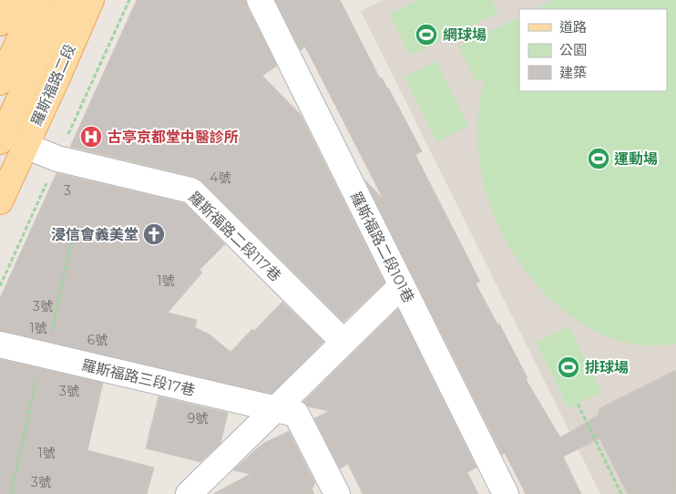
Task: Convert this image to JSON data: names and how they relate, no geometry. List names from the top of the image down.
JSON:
{
  "streets": {
    "main road": ["羅斯福路二段"],
    "lane": ["羅斯福路二段117巷", "羅斯福路二段101巷", "羅斯福路三段17巷"]
  },
  "crossings": [
    ["羅斯福路二段", "羅斯福路二段117巷"]
  ],
  "places": {
    "sports": ["網球場", "運動場", "排球場"],
    "hospital": ["古亭京都堂中醫診所"],
    "church": ["浸信會義美堂"]
  },
  "house_numbers": [
    "4號",
    "3",
    "1號",
    "3號",
    "1號",
    "6號",
    "3號",
    "9號",
    "1號",
    "3號"
  ],
  "legend": ["道路", "公園", "建築"]
}
